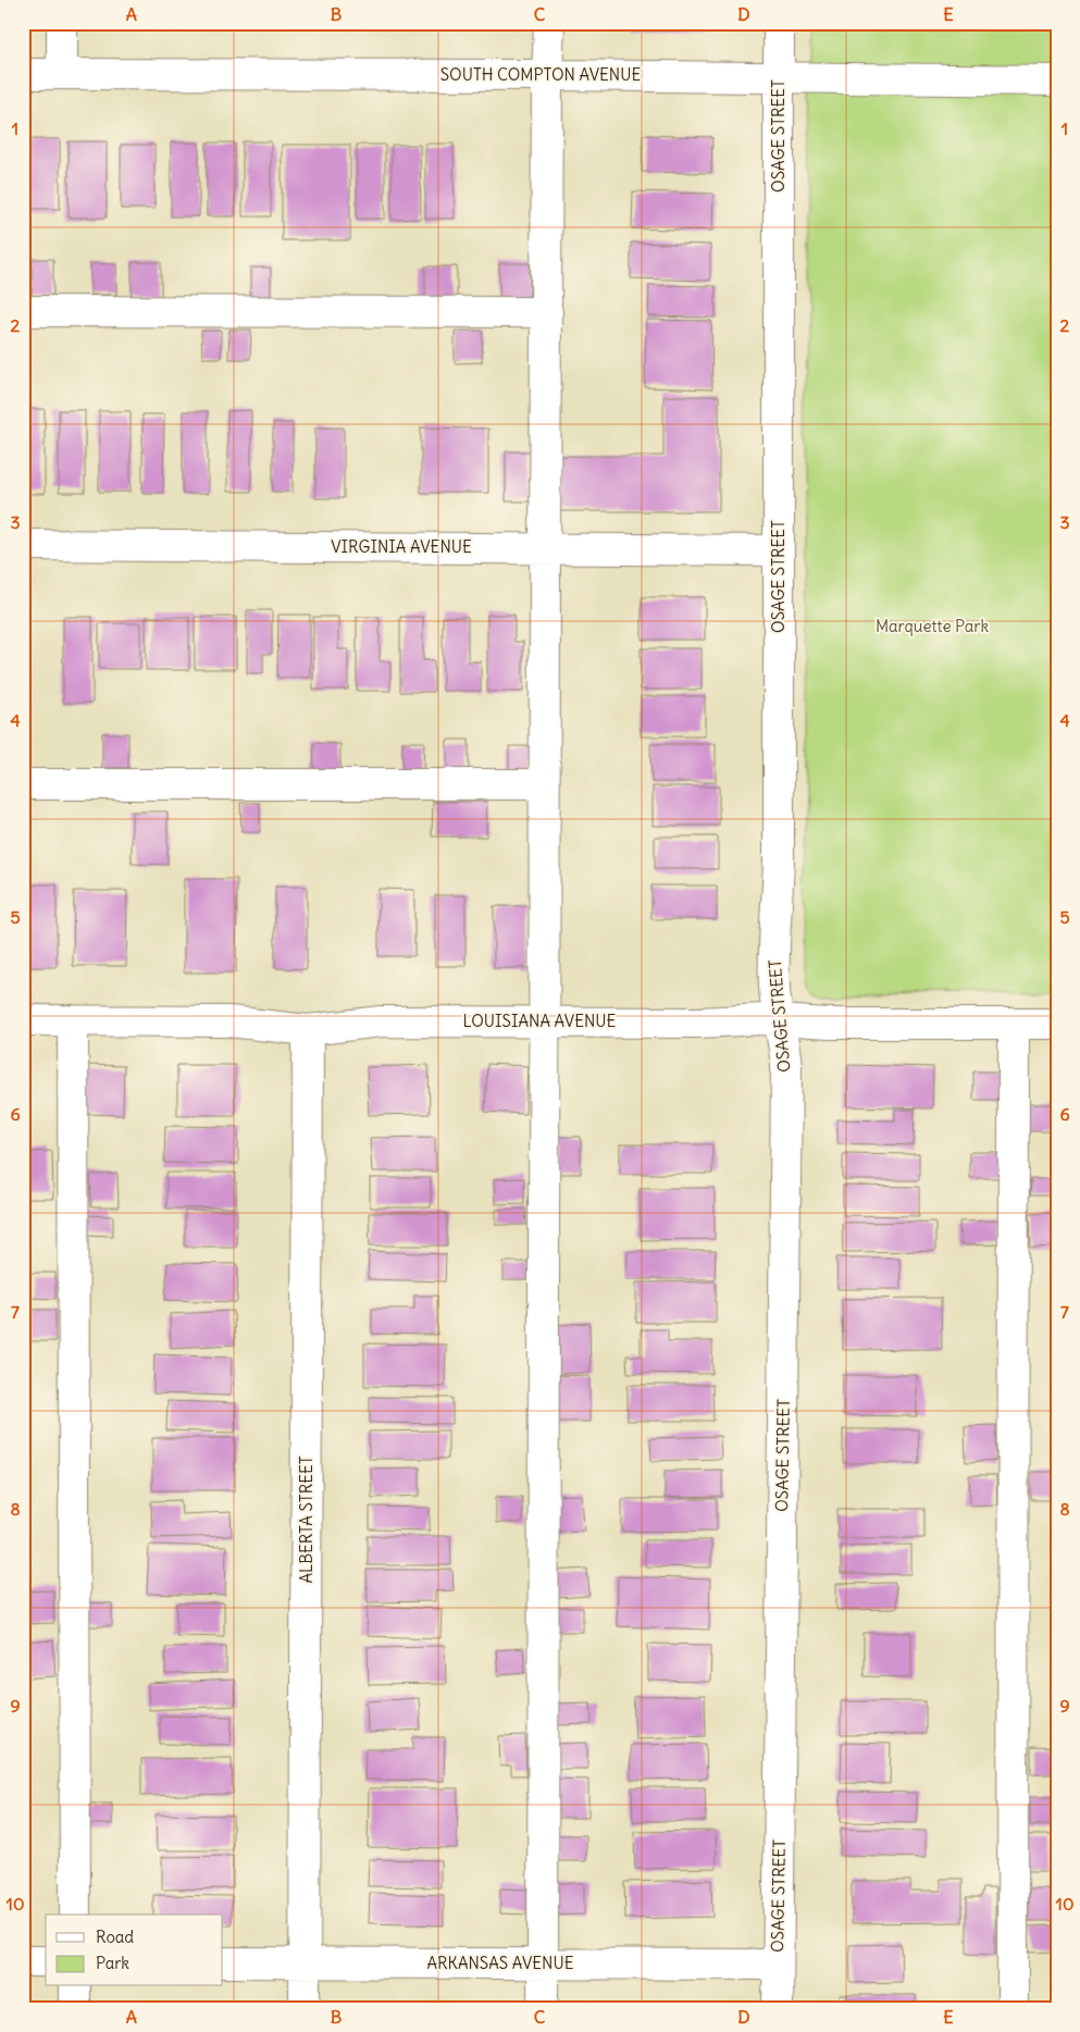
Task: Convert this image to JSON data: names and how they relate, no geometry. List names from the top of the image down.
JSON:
{
  "streets": {
    "street": [
      "SOUTH COMPTON AVENUE",
      "OSAGE STREET",
      "VIRGINIA AVENUE",
      "LOUISIANA AVENUE",
      "ALBERTA STREET",
      "ARKANSAS AVENUE"
    ]
  },
  "crossings": [
    ["SOUTH COMPTON AVENUE", "OSAGE STREET"],
    ["OSAGE STREET", "VIRGINIA AVENUE"],
    ["OSAGE STREET", "LOUISIANA AVENUE"],
    ["OSAGE STREET", "ARKANSAS AVENUE"],
    ["LOUISIANA AVENUE", "ALBERTA STREET"],
    ["ALBERTA STREET", "ARKANSAS AVENUE"]
  ],
  "parks": ["Marquette Park"],
  "legend": ["Road", "Park"],
  "grid": {
    "columns": [
      "A",
      "B",
      "C",
      "D",
      "E"
    ],
    "rows": [
      "1",
      "2",
      "3",
      "4",
      "5",
      "6",
      "7",
      "8",
      "9",
      "10"
    ]
  }
}
